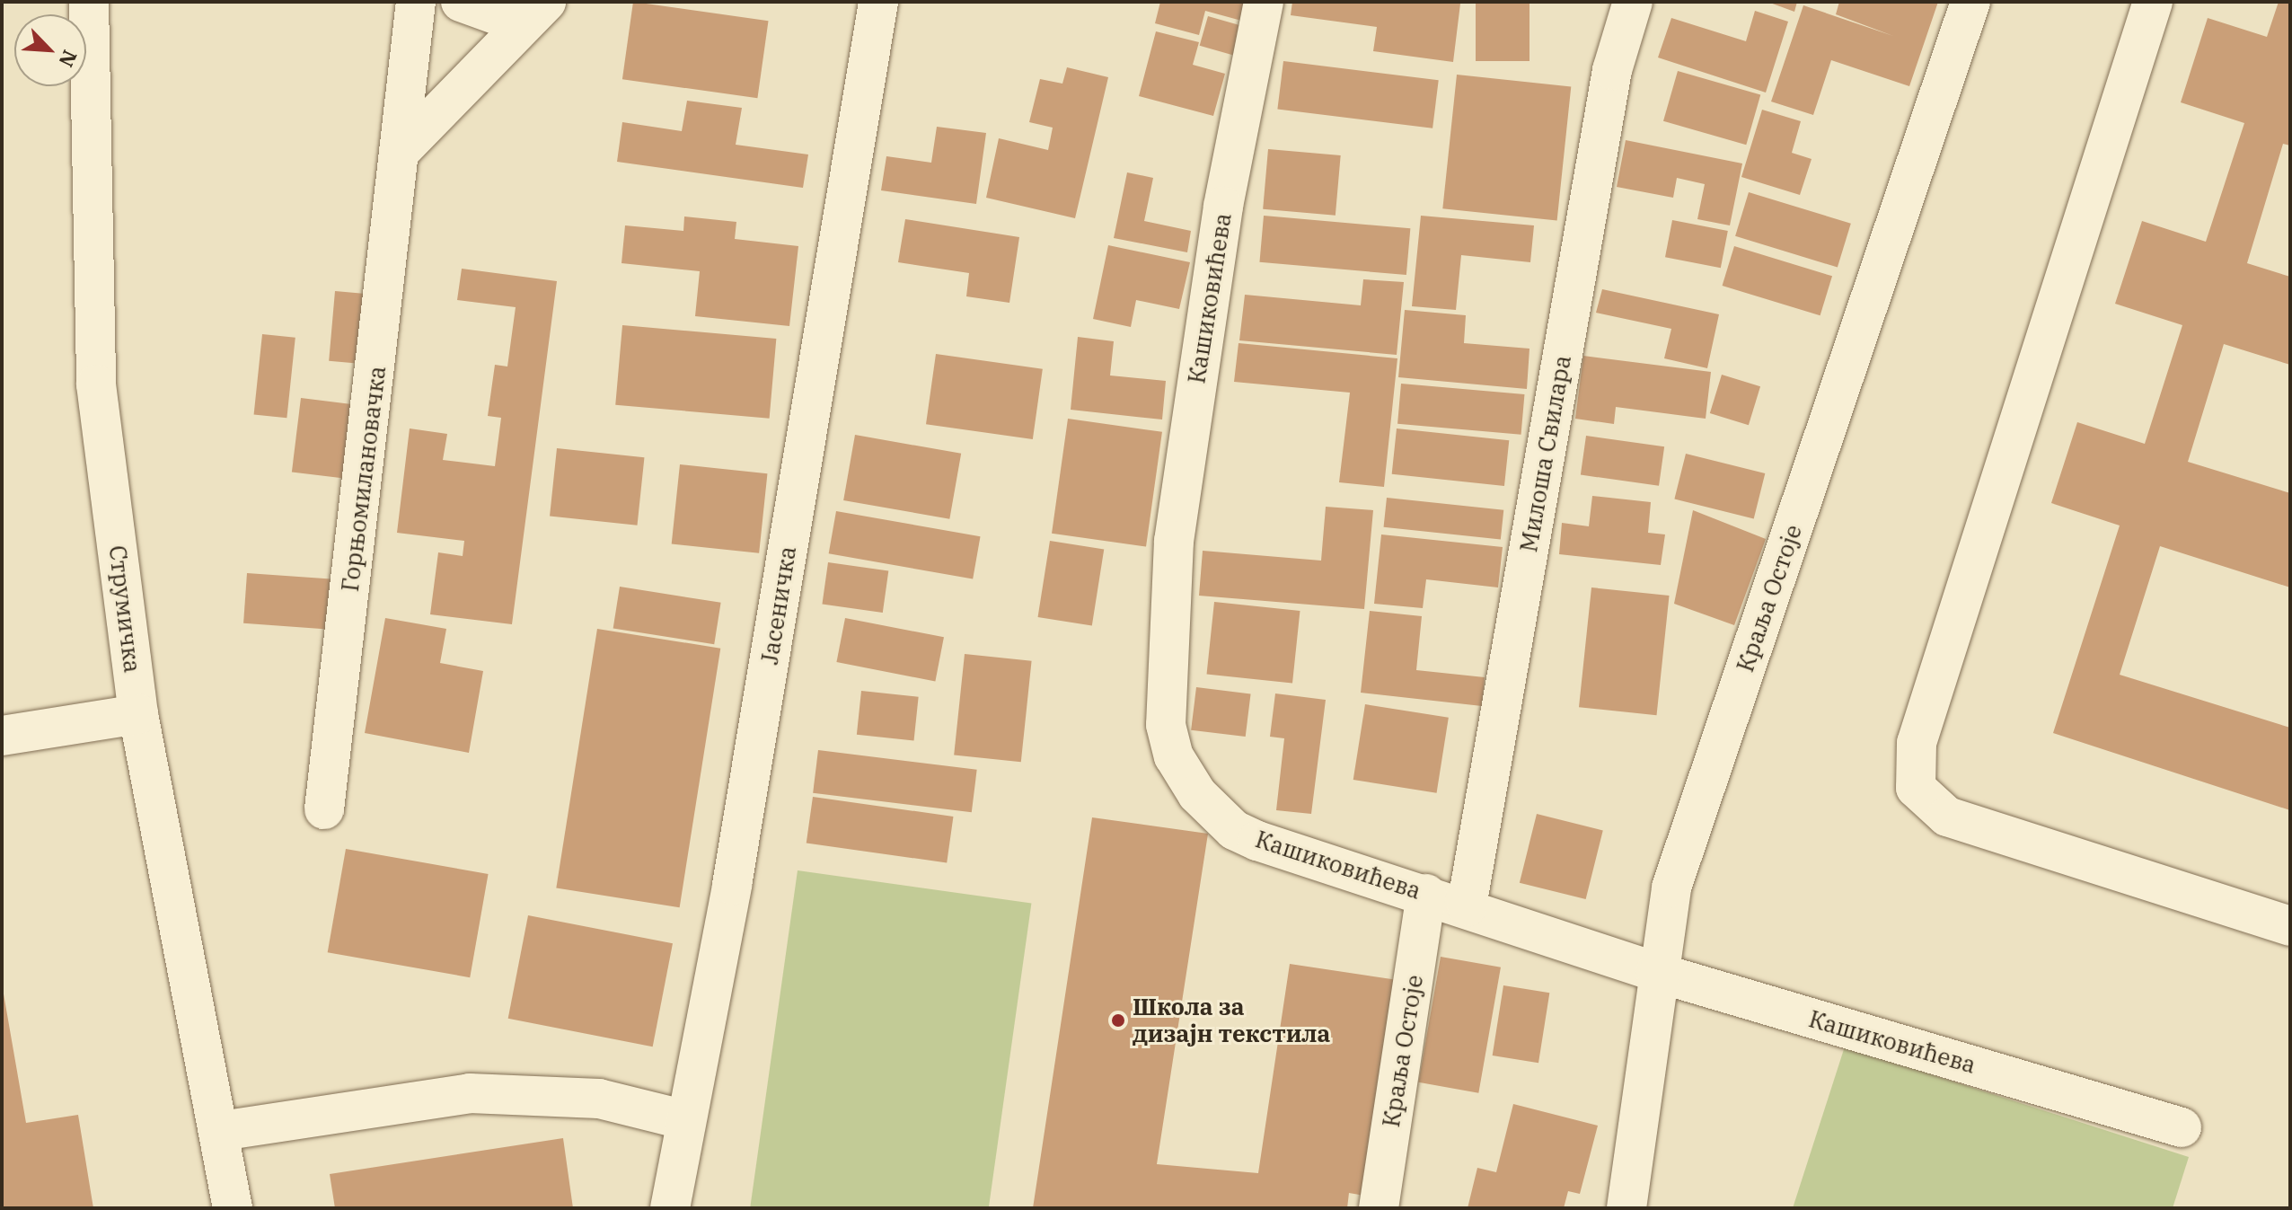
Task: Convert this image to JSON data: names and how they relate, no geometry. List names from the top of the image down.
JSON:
{
  "streets": {
    "street": [
      "Кашиковићева",
      "Милоша Свилара",
      "Горњомилановачка",
      "Краља Остоје",
      "Јасеничка",
      "Струмичка"
    ]
  },
  "crossings": [
    ["Кашиковићева", "Милоша Свилара"],
    ["Кашиковићева", "Краља Остоје"]
  ],
  "places": ["Школа за дизајн текстила"],
  "north": "bottom right"
}
